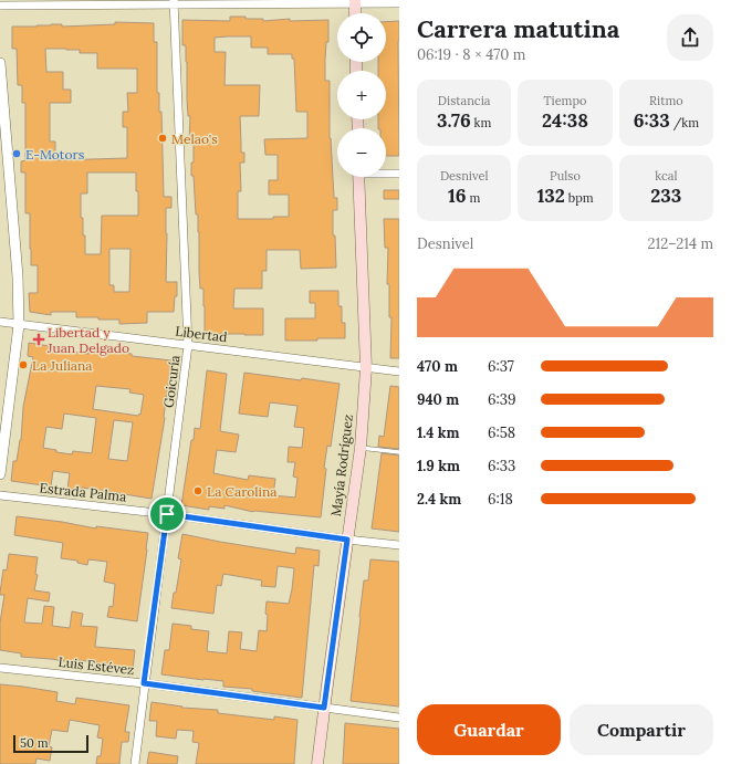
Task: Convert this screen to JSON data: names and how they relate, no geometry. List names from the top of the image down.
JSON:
{
  "streets": {
    "main road": ["Mayía Rodríguez"],
    "street": [
      "Libertad",
      "Goicuría",
      "Estrada Palma",
      "Luis Estévez"
    ]
  },
  "crossings": [
    ["Libertad", "Goicuría"],
    ["Libertad", "Mayía Rodríguez"],
    ["Goicuría", "Estrada Palma"],
    ["Goicuría", "Luis Estévez"],
    ["Mayía Rodríguez", "Estrada Palma"],
    ["Mayía Rodríguez", "Luis Estévez"]
  ],
  "places": {
    "other": [
      "Melao's",
      "E-Motors",
      "La Juliana",
      "La Carolina"
    ],
    "health": ["Libertad y Juan Delgado"]
  },
  "scale_bar": "50 m",
  "page": {
    "heading": ["Carrera matutina", "06:19 · 8 × 470 m"],
    "map_buttons": ["+", "−"],
    "stats": [
      ["Distancia", "3.76 km"],
      ["Tiempo", "24:38"],
      ["Ritmo", "6:33 /km"],
      ["Desnivel", "16 m"],
      ["Pulso", "132 bpm"],
      ["kcal", "233"]
    ],
    "chart": ["Desnivel", "212–214 m"],
    "list": [
      {
        "name": "470 m",
        "note": "6:37"
      },
      {
        "name": "940 m",
        "note": "6:39"
      },
      {
        "name": "1.4 km",
        "note": "6:58"
      },
      {
        "name": "1.9 km",
        "note": "6:33"
      },
      {
        "name": "2.4 km",
        "note": "6:18"
      }
    ],
    "buttons": ["Guardar", "Compartir"],
    "scale": "50 m"
  }
}
